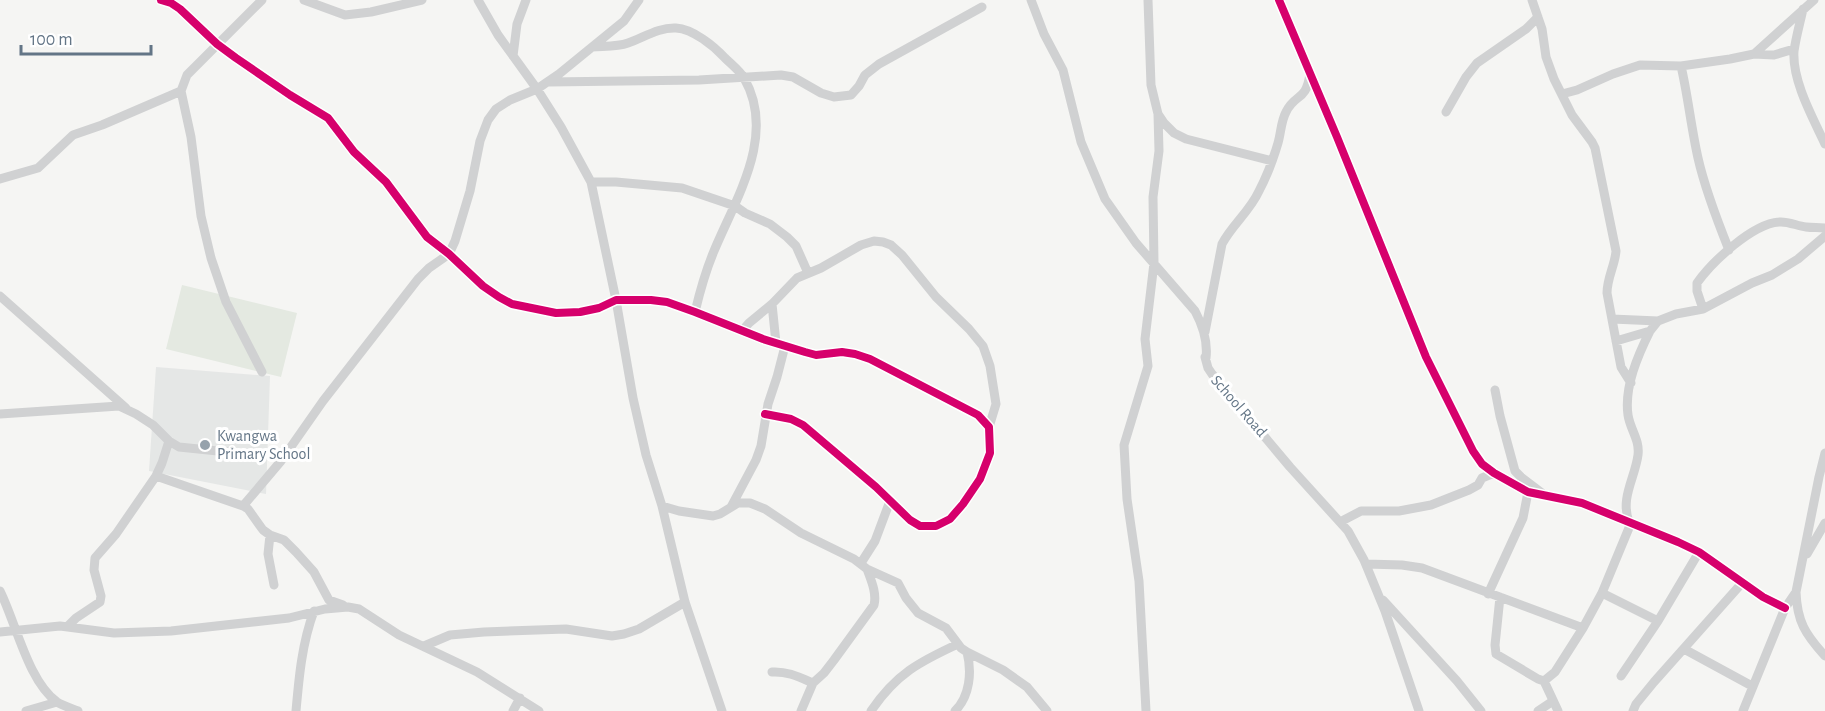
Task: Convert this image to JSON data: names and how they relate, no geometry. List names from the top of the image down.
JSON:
{
  "streets": {
    "street": ["School Road"]
  },
  "places": ["Kwangwa Primary School"],
  "scale_bar": "100 m"
}
